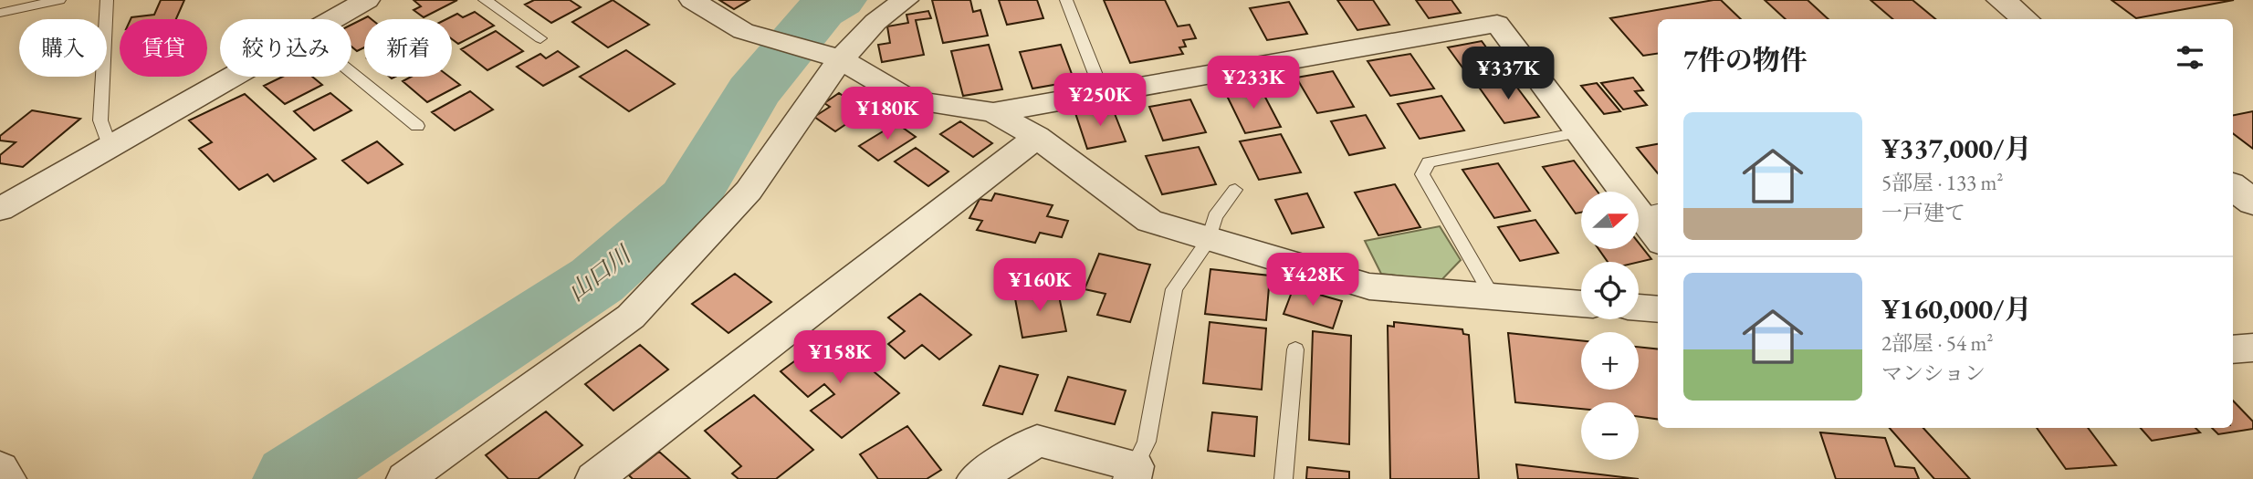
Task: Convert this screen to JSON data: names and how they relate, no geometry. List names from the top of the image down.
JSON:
{
  "water": ["山口川"],
  "north": "right",
  "page": {
    "chip": [
      "購入",
      "賃貸",
      "絞り込み",
      "新着"
    ],
    "heading": "7件の物件",
    "price": [
      "¥337K",
      "¥233K",
      "¥250K",
      "¥180K",
      "¥428K",
      "¥160K",
      "¥158K"
    ],
    "list": [
      {
        "name": "¥337,000/月",
        "note": "5部屋 · 133 m² · 一戸建て"
      },
      {
        "name": "¥160,000/月",
        "note": "2部屋 · 54 m² · マンション"
      }
    ],
    "map_buttons": ["+", "−"]
  }
}
